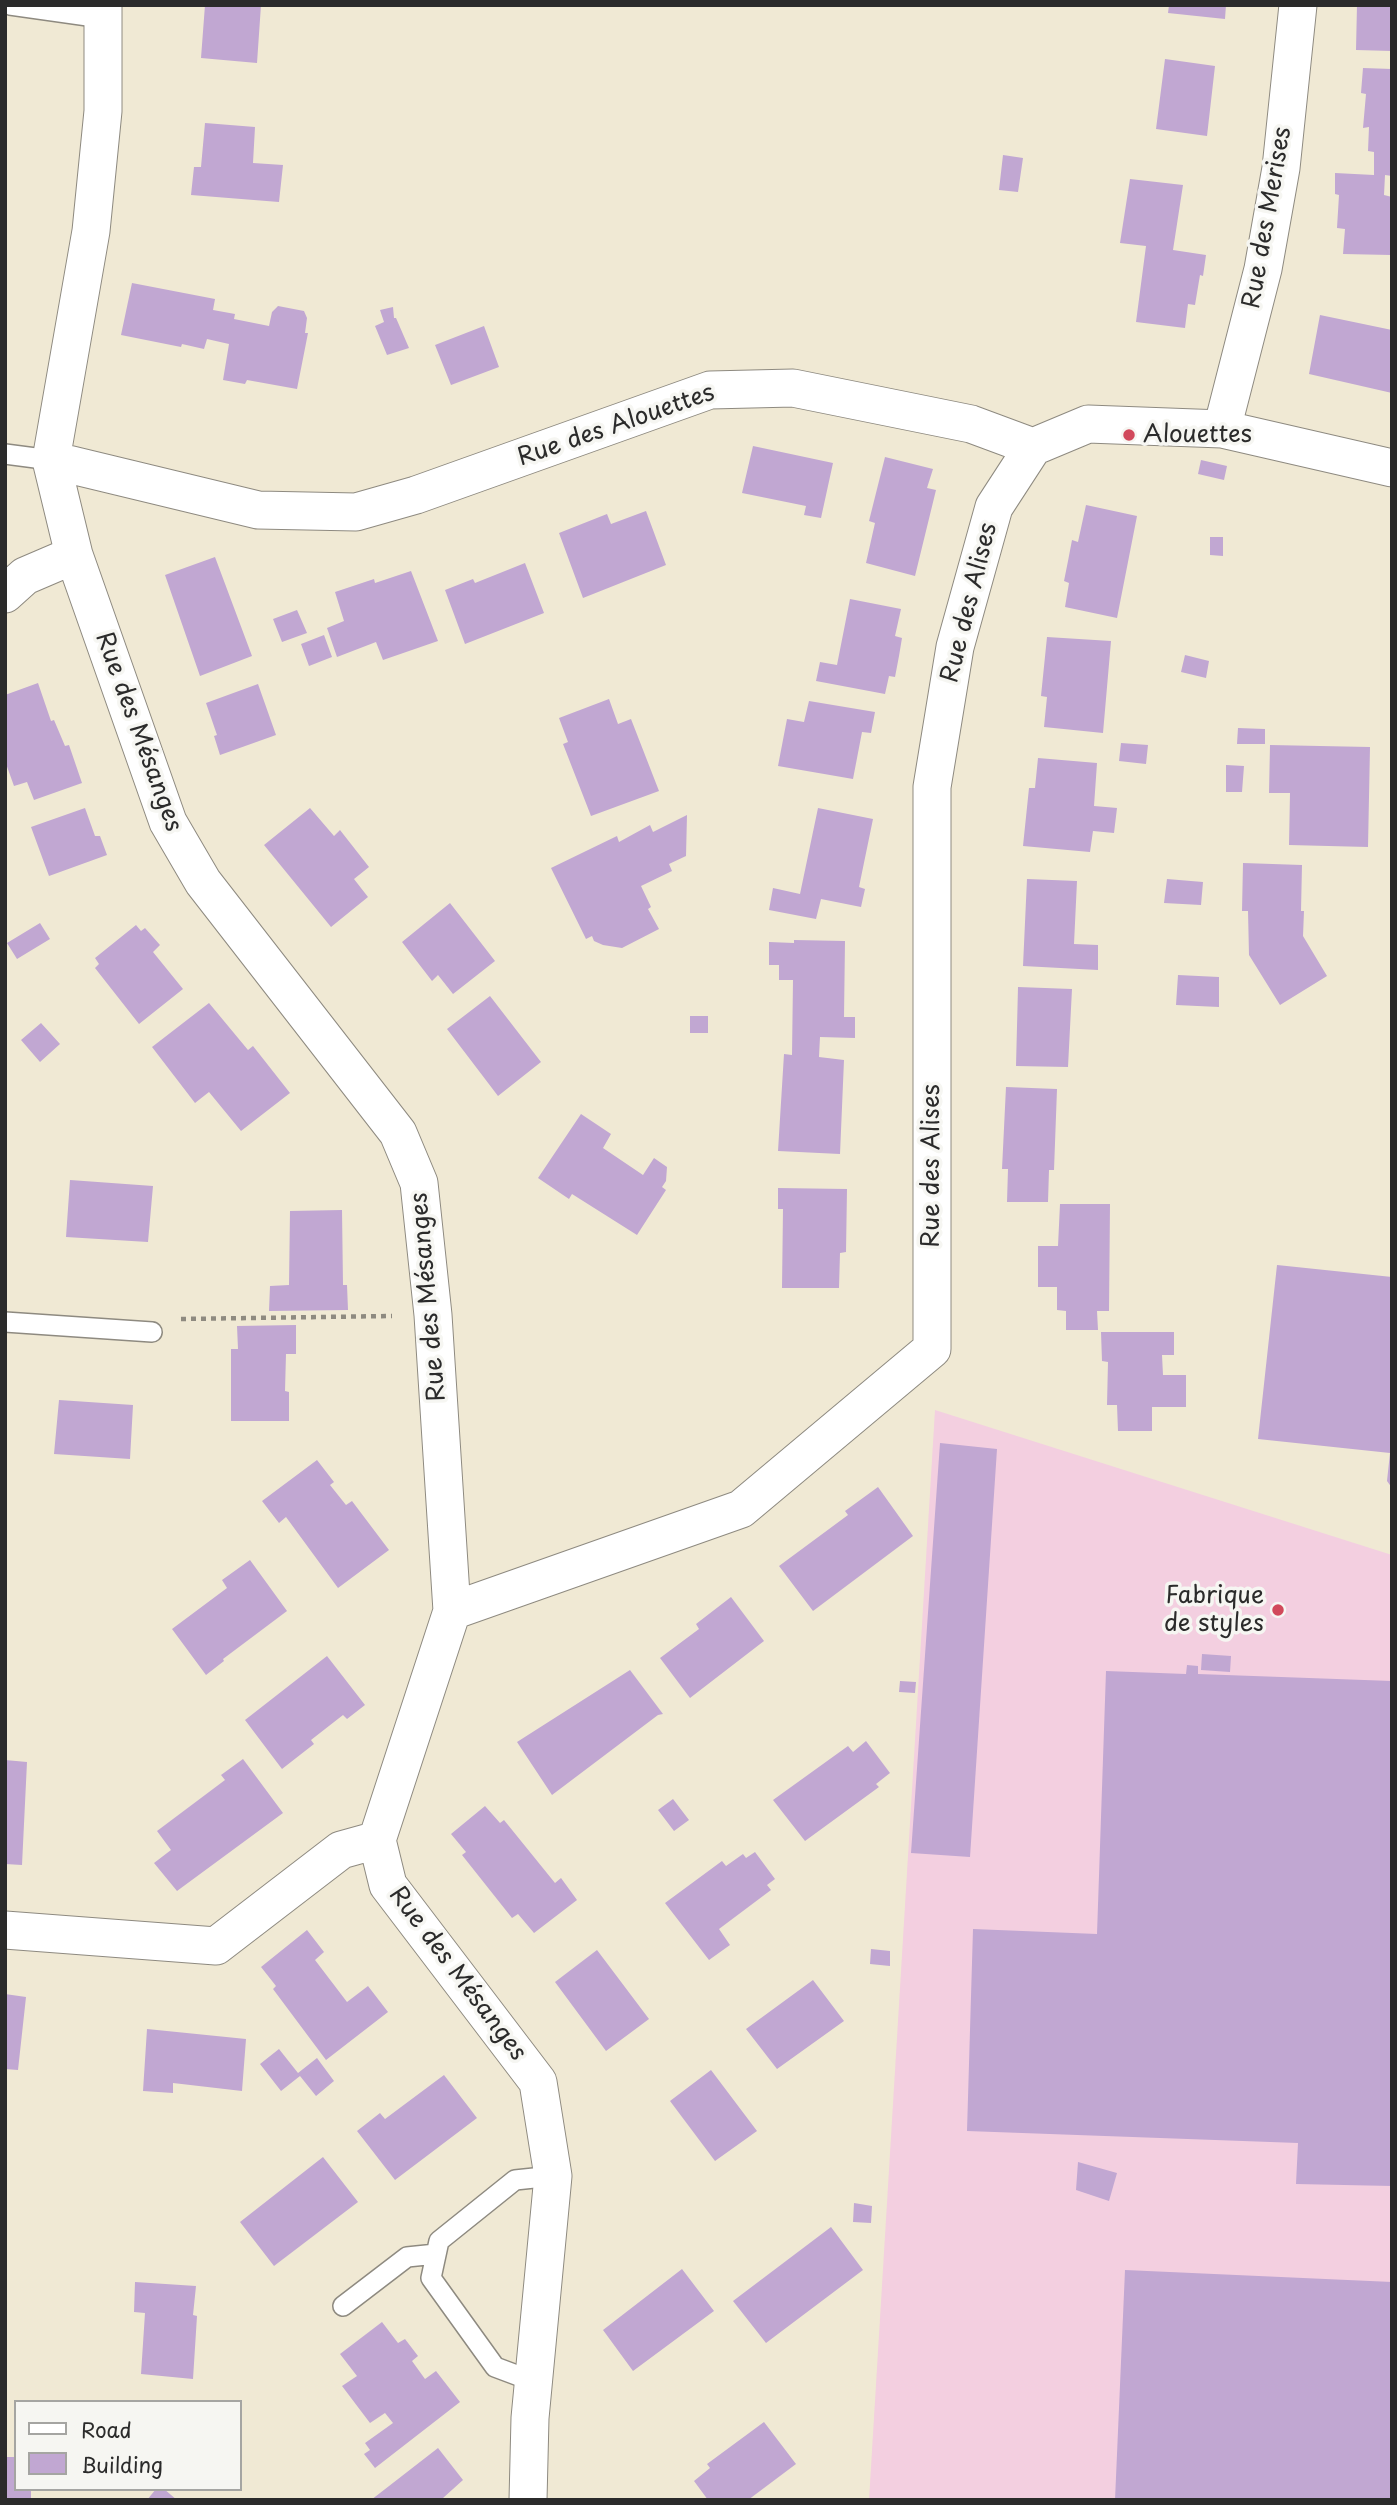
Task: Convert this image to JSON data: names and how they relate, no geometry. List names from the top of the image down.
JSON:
{
  "streets": {
    "street": [
      "Rue des Merises",
      "Rue des Alouettes",
      "Rue des Alises",
      "Rue des Mésanges"
    ]
  },
  "crossings": [
    ["Rue des Alouettes", "Rue des Alises"],
    ["Rue des Alouettes", "Rue des Mésanges"],
    ["Rue des Alises", "Rue des Mésanges"]
  ],
  "places": ["Alouettes", "Fabrique de styles"],
  "legend": ["Road", "Building"]
}
